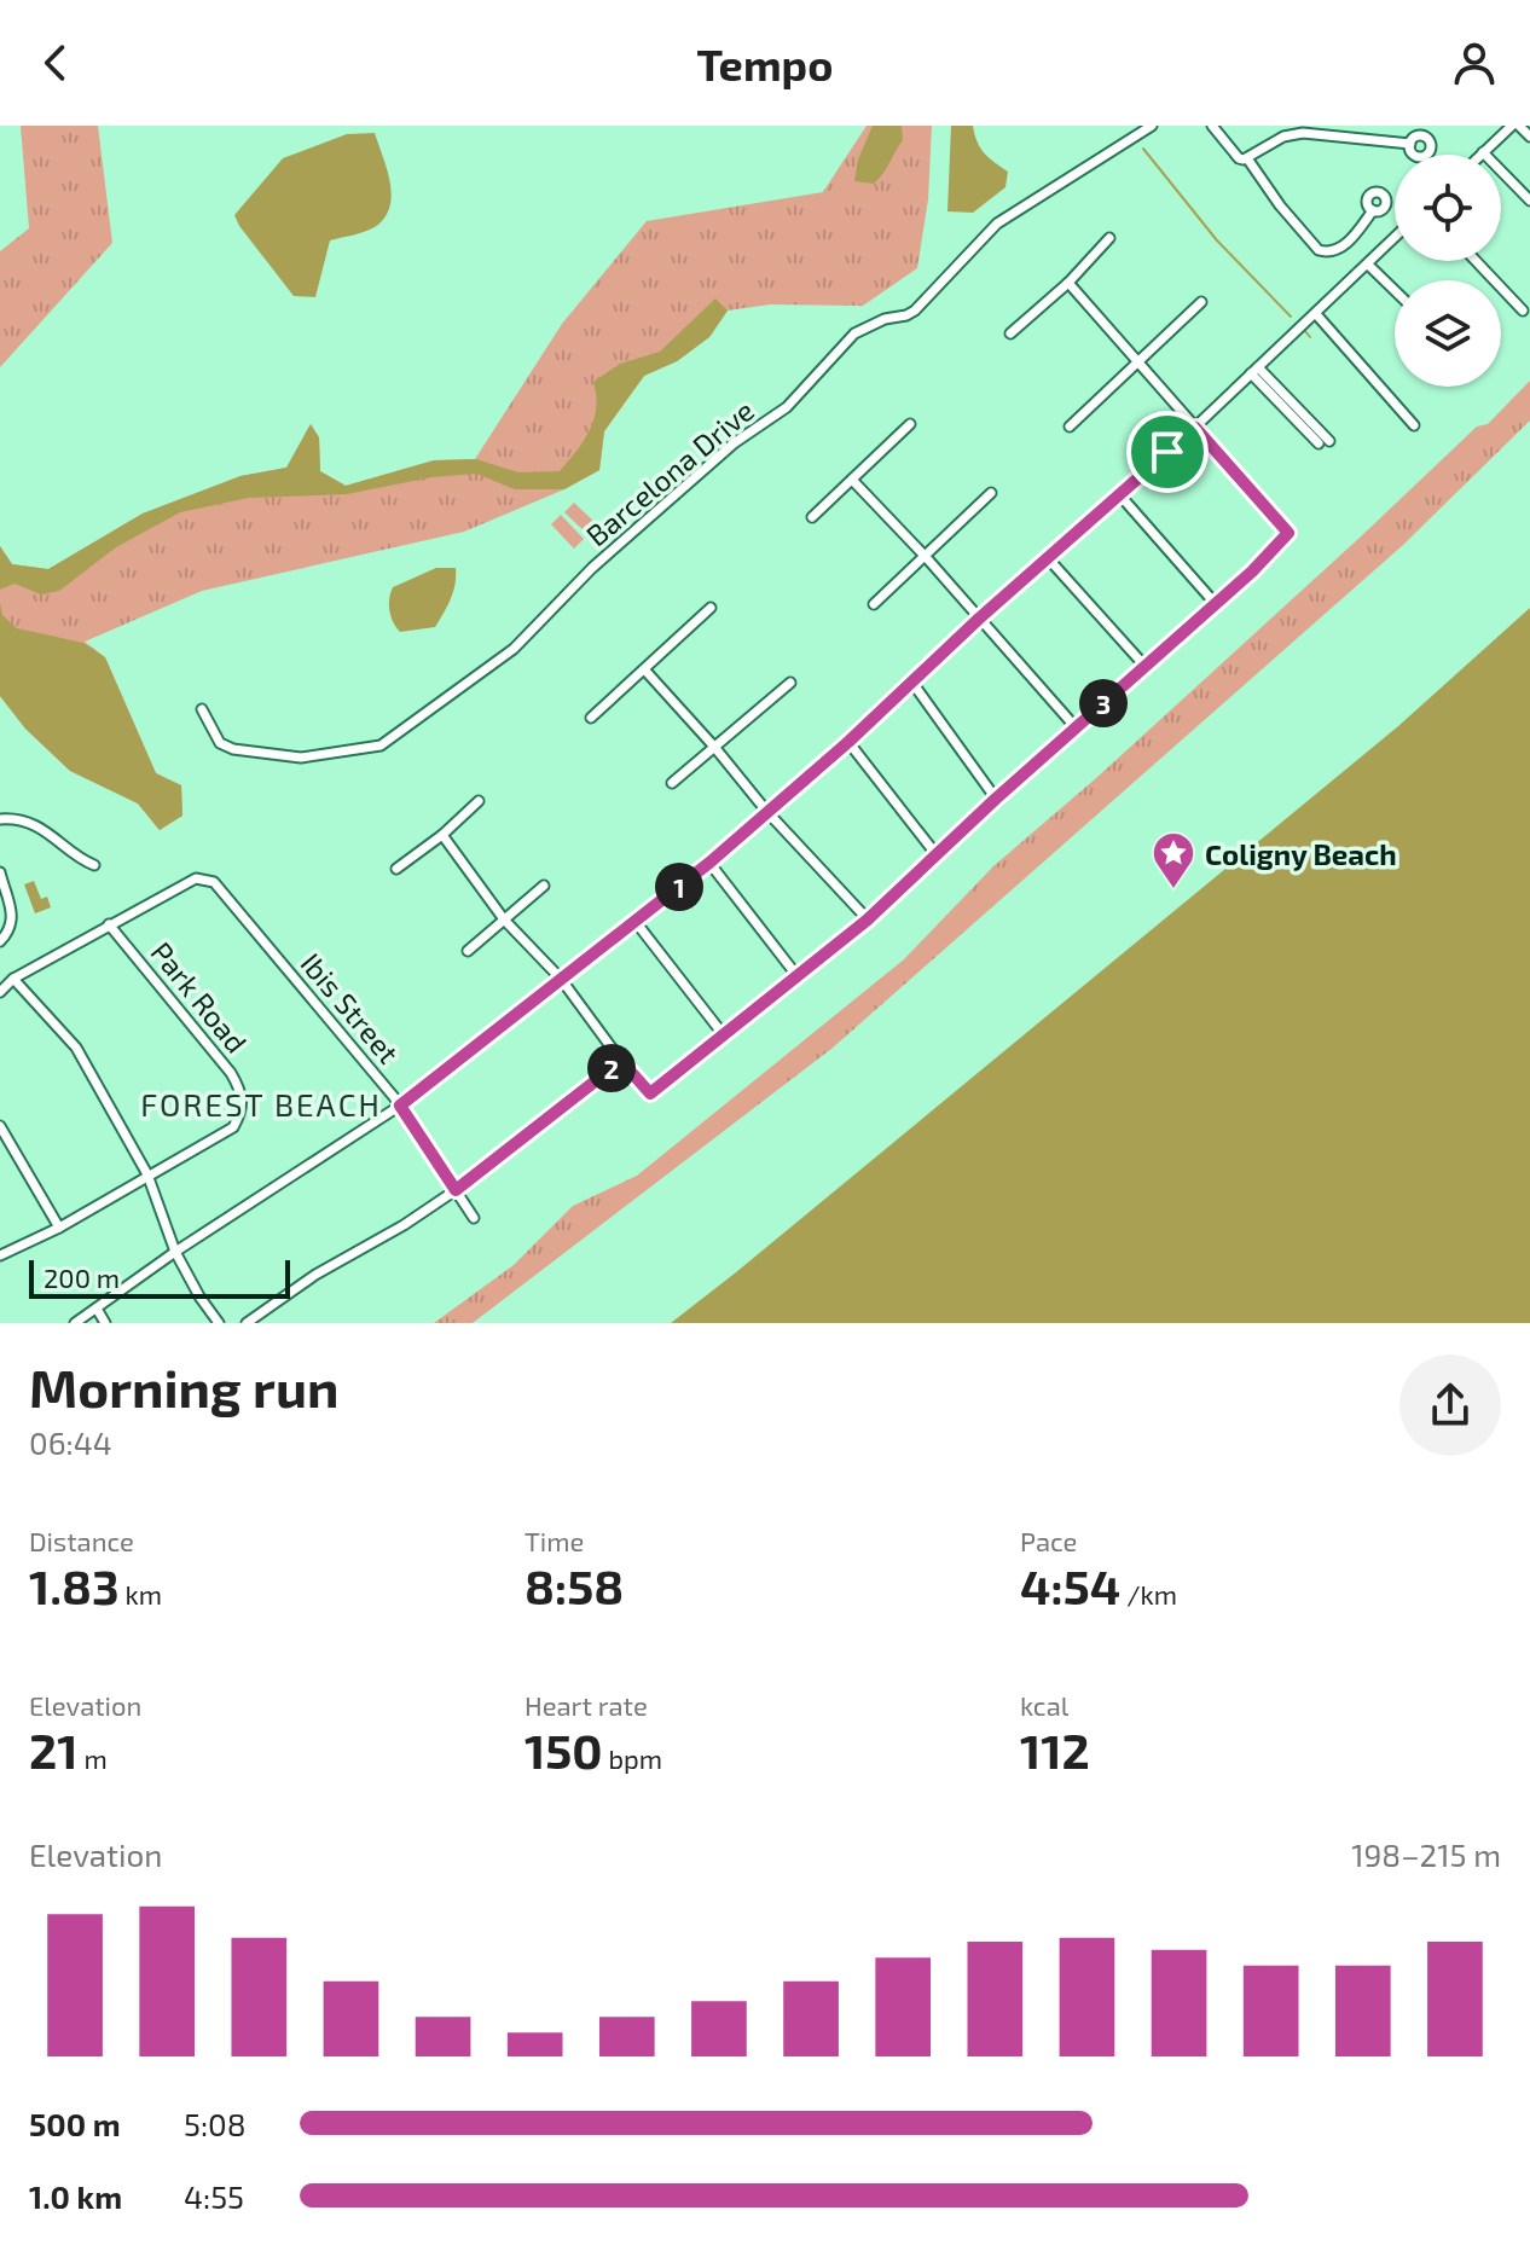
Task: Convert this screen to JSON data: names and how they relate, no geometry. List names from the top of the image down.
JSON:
{
  "streets": {
    "street": ["Barcelona Drive", "Park Road", "Ibis Street"]
  },
  "crossings": [
    ["Park Road", "Ibis Street"]
  ],
  "districts": ["FOREST BEACH"],
  "places": {
    "place": ["Coligny Beach"]
  },
  "scale_bar": "200 m",
  "page": {
    "header": "Tempo",
    "pins": ["3", "1", "2"],
    "scale": "200 m",
    "heading": ["Morning run", "06:44"],
    "stats": [
      ["Distance", "1.83 km"],
      ["Time", "8:58"],
      ["Pace", "4:54 /km"],
      ["Elevation", "21 m"],
      ["Heart rate", "150 bpm"],
      ["kcal", "112"]
    ],
    "chart": ["Elevation", "198–215 m"],
    "list": [
      {
        "name": "500 m",
        "note": "5:08"
      },
      {
        "name": "1.0 km",
        "note": "4:55"
      }
    ]
  }
}
